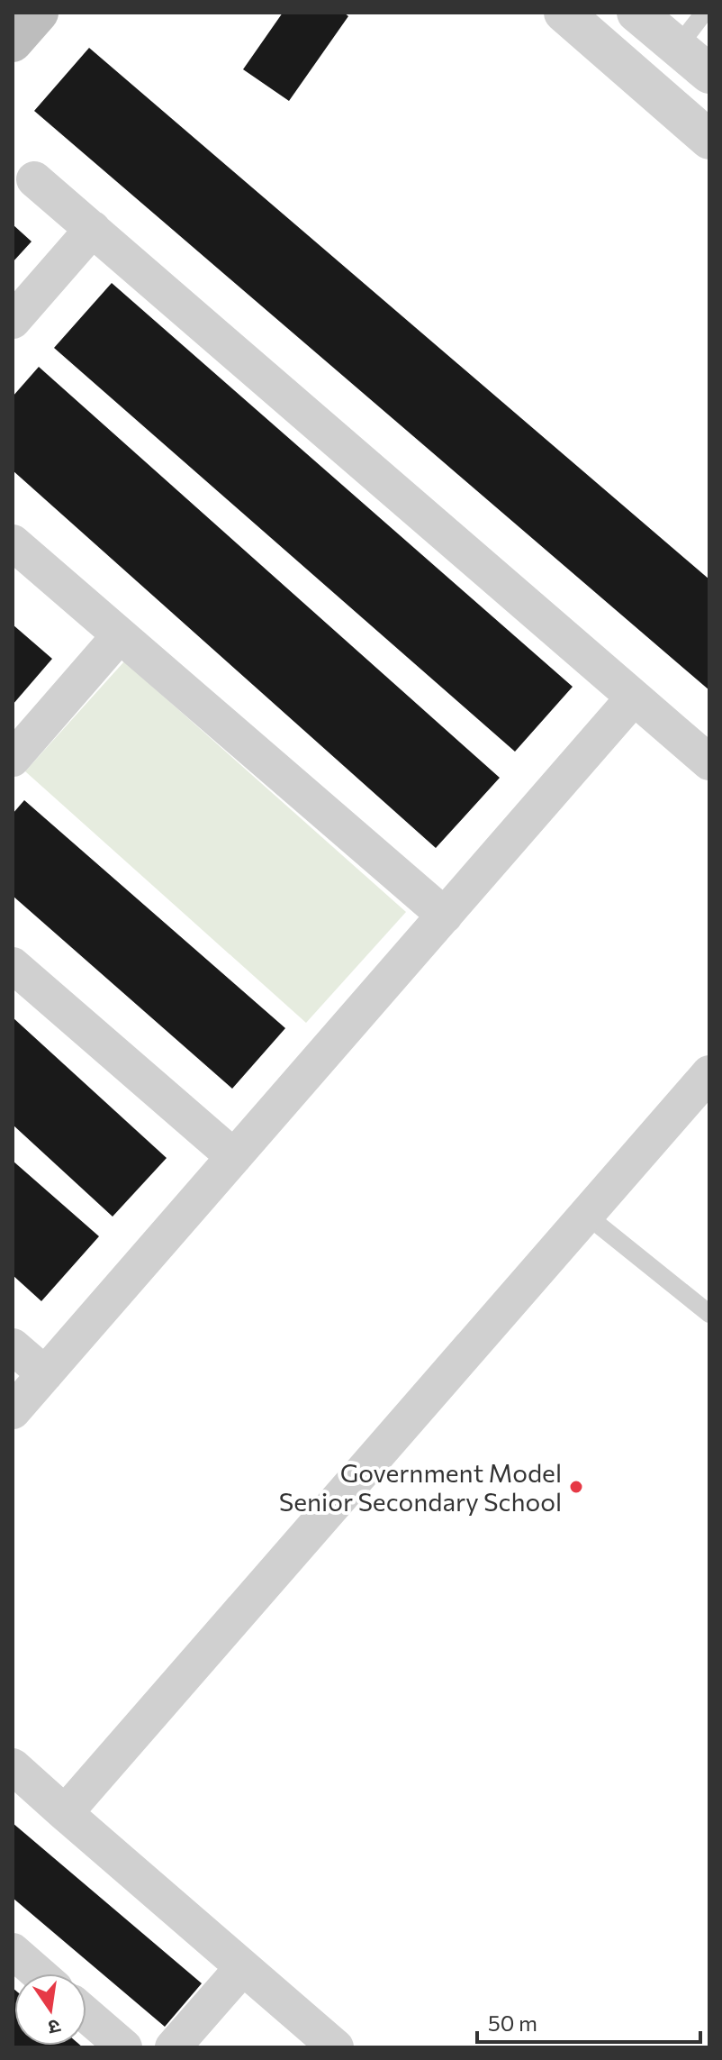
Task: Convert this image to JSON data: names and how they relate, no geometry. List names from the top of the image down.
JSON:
{
  "places": ["Government Model Senior Secondary School"],
  "scale_bar": "50 m",
  "north": "bottom"
}
